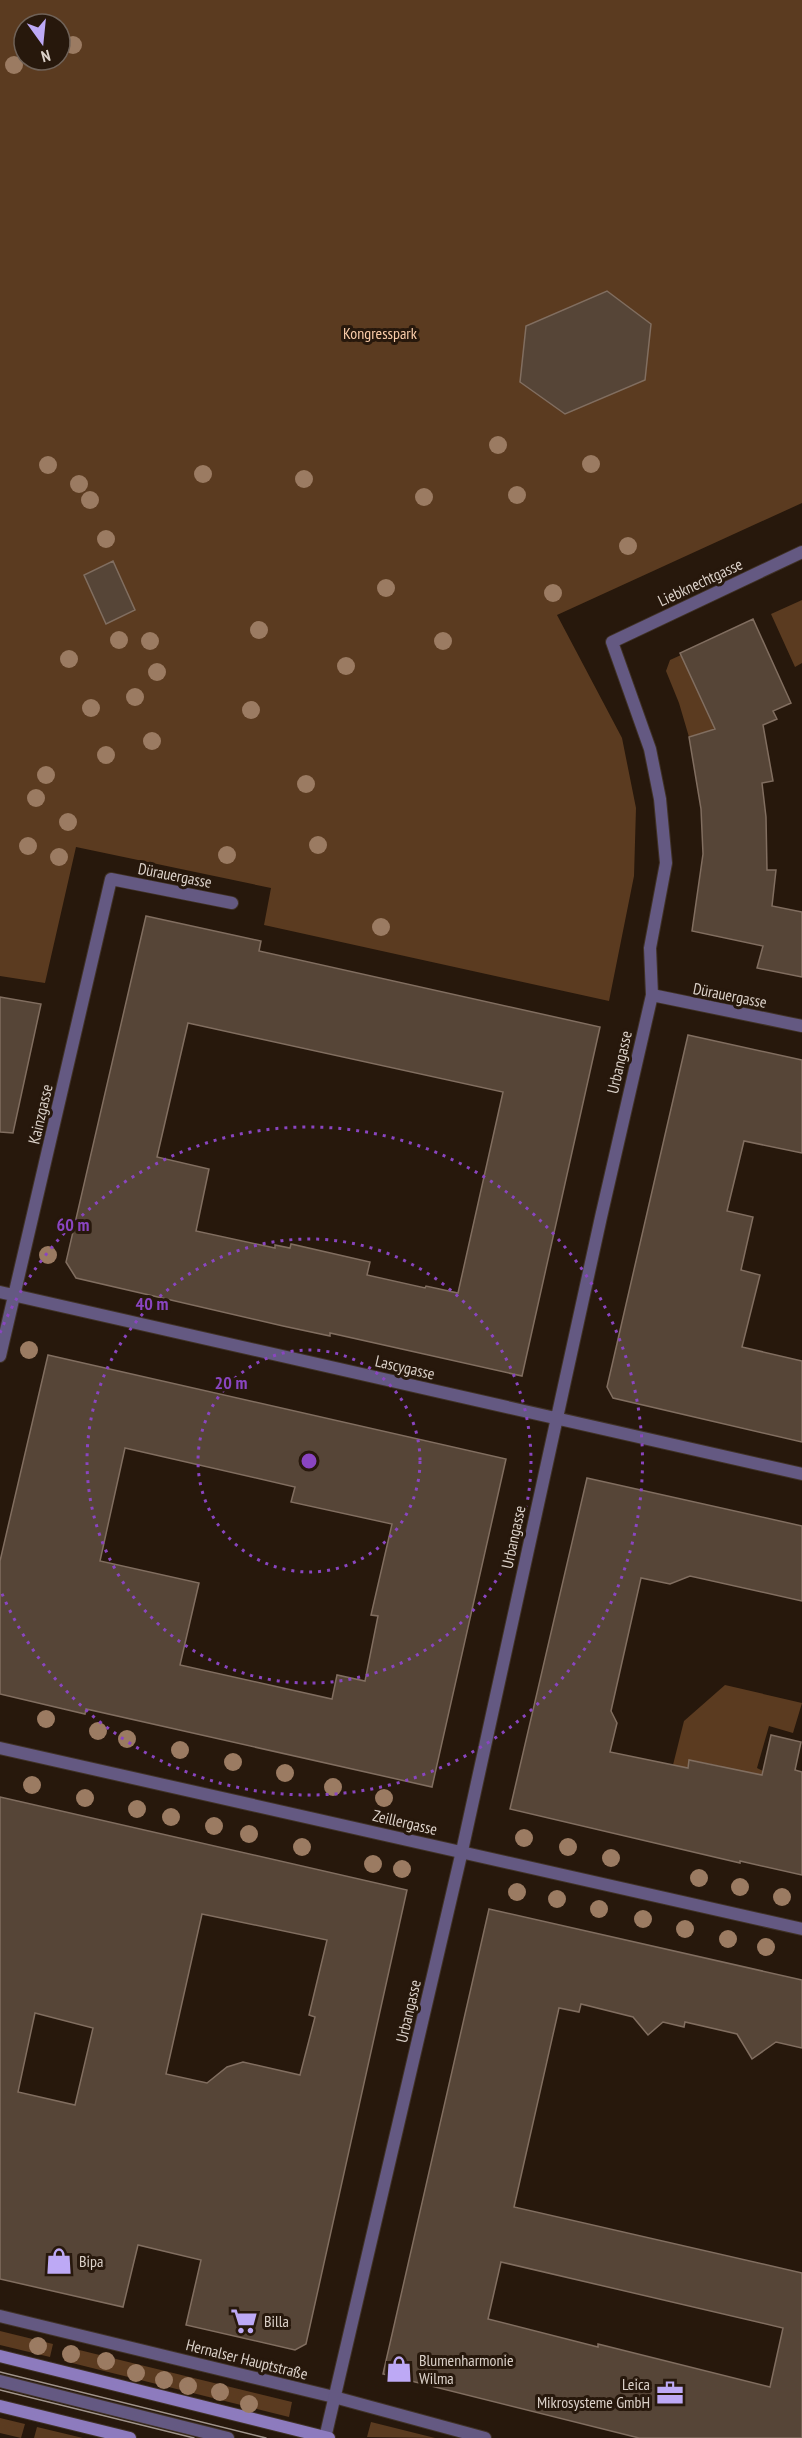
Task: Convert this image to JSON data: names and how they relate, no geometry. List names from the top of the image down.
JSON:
{
  "streets": {
    "street": [
      "Liebknechtgasse",
      "Dürauergasse",
      "Urbangasse",
      "Kainzgasse",
      "Lascygasse",
      "Zeillergasse",
      "Hernalser Hauptstraße"
    ]
  },
  "crossings": [
    ["Liebknechtgasse", "Urbangasse"],
    ["Dürauergasse", "Urbangasse"],
    ["Dürauergasse", "Kainzgasse"],
    ["Urbangasse", "Lascygasse"],
    ["Urbangasse", "Zeillergasse"],
    ["Urbangasse", "Hernalser Hauptstraße"],
    ["Kainzgasse", "Lascygasse"]
  ],
  "parks": ["Kongresspark"],
  "places": {
    "shop": ["Bipa", "Blumenharmonie Wilma"],
    "supermarket": ["Billa"],
    "office": ["Leica Mikrosysteme GmbH"]
  },
  "north": "bottom",
  "rings": ["60 m", "40 m", "20 m"]
}
